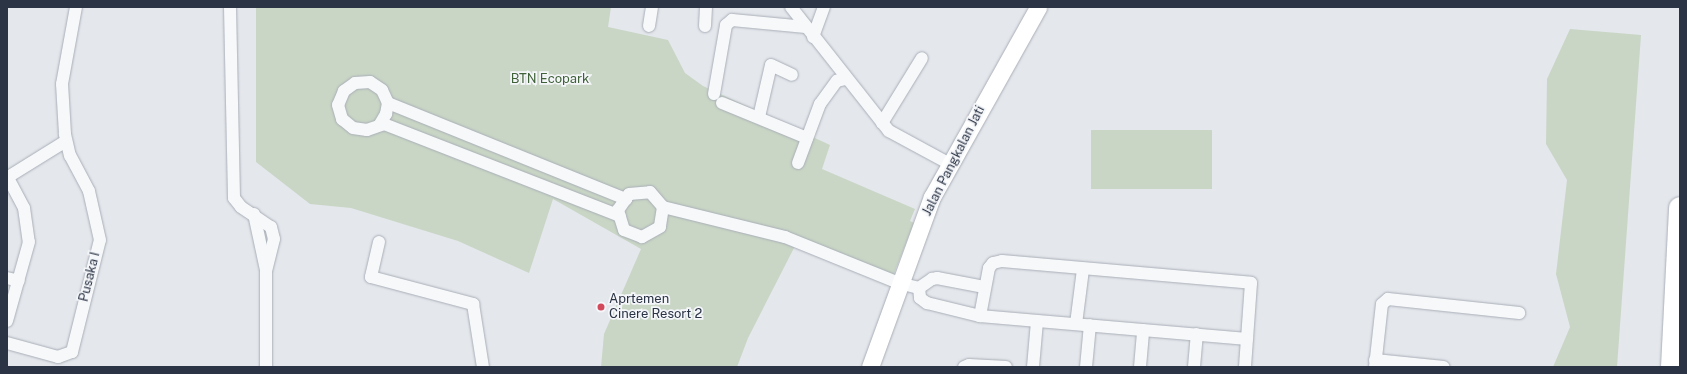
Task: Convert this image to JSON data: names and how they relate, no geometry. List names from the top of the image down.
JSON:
{
  "streets": {
    "main road": ["Jalan Pangkalan Jati"],
    "street": ["Pusaka I"]
  },
  "parks": ["BTN Ecopark"],
  "places": ["Aprtemen Cinere Resort 2"]
}
